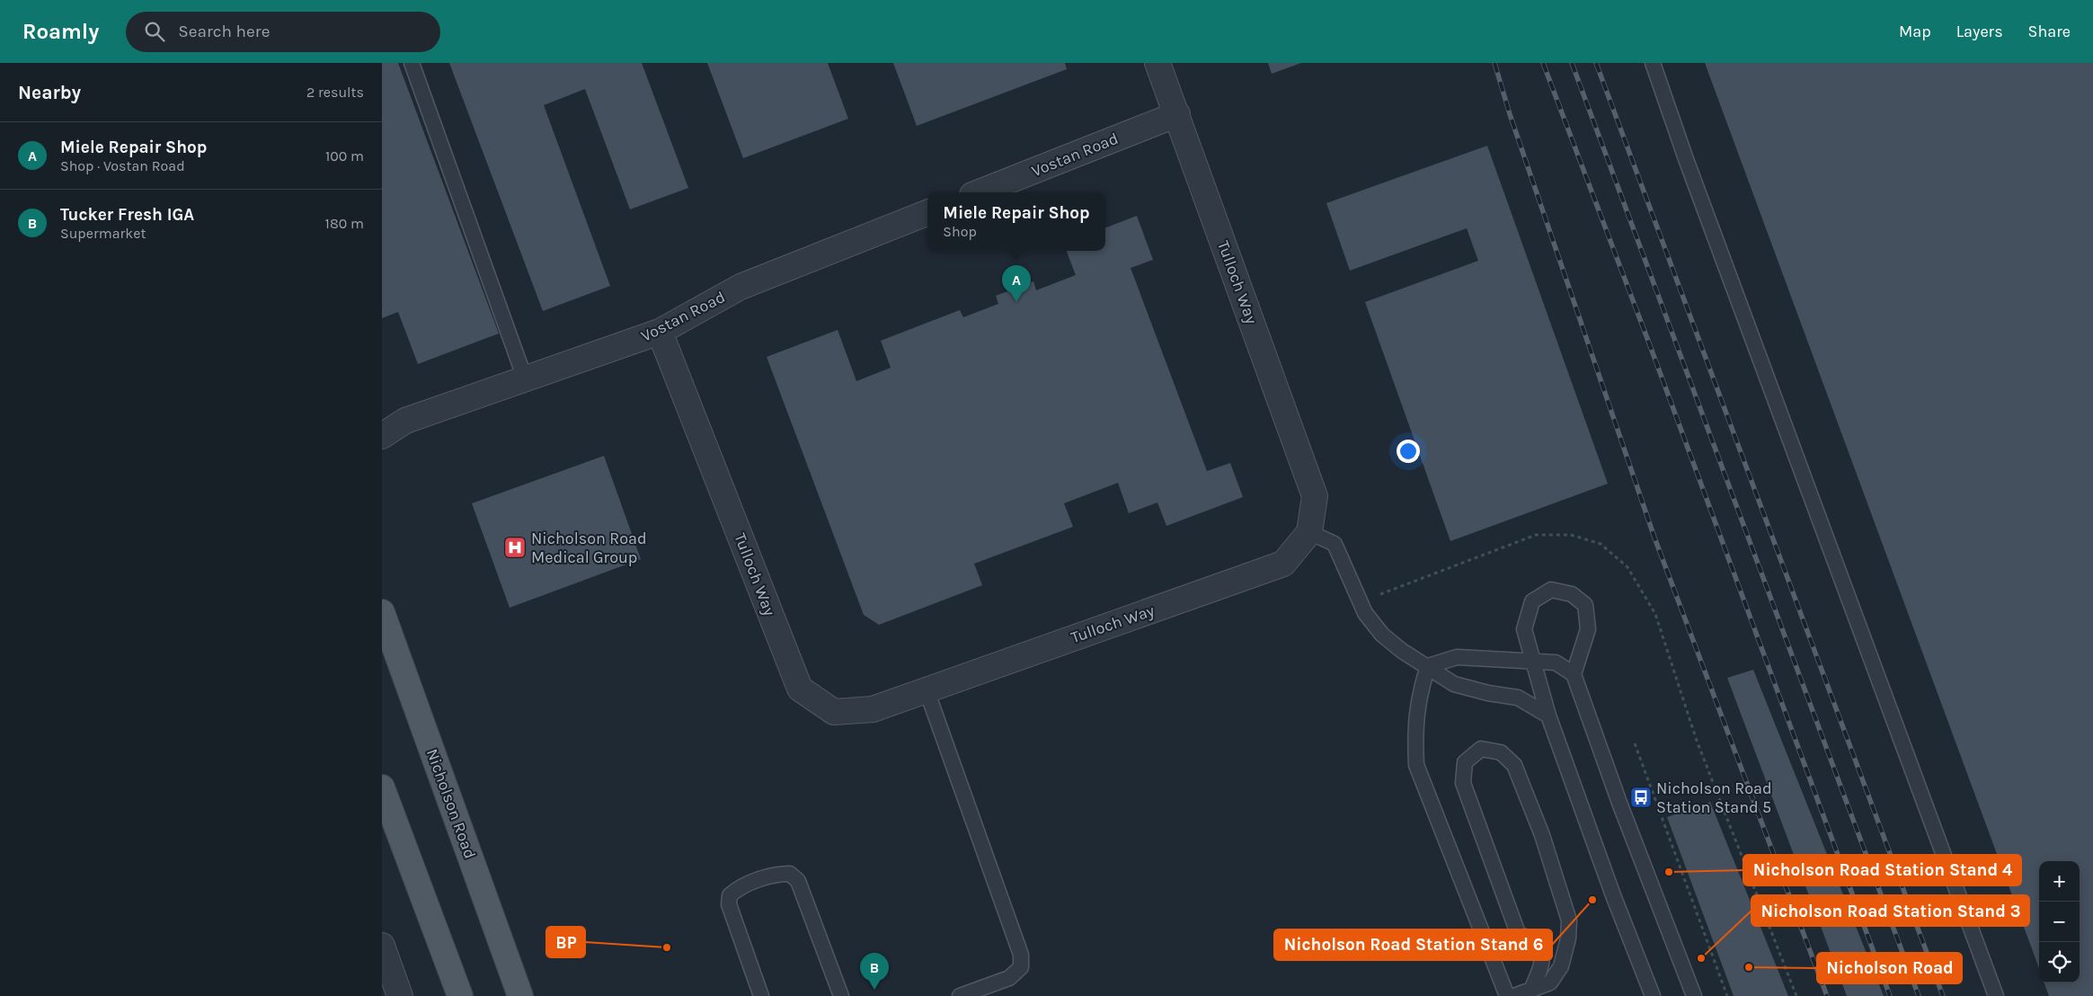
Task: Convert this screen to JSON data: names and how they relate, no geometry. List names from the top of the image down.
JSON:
{
  "streets": {
    "main road": ["Nicholson Road"],
    "street": ["Vostan Road", "Tulloch Way"]
  },
  "crossings": [
    ["Vostan Road", "Tulloch Way"]
  ],
  "places": {
    "hospital": ["Nicholson Road Medical Group"],
    "bus stop": ["Nicholson Road Station Stand 5"],
    "other": [
      "Nicholson Road Station Stand 4",
      "Nicholson Road Station Stand 6",
      "BP",
      "Nicholson Road Station Stand 3",
      "Nicholson Road"
    ]
  },
  "page": {
    "header": "Roamly",
    "search": "Search here",
    "nav": ["Map", "Layers", "Share"],
    "heading": ["Nearby", "2 results"],
    "list": [
      {
        "mark": "A",
        "name": "Miele Repair Shop",
        "note": "Shop · Vostan Road",
        "value": "100 m"
      },
      {
        "mark": "B",
        "name": "Tucker Fresh IGA",
        "note": "Supermarket",
        "value": "180 m"
      }
    ],
    "popup": ["Miele Repair Shop", "Shop"],
    "pins": ["A", "B"],
    "map_buttons": ["+", "−"]
  }
}
